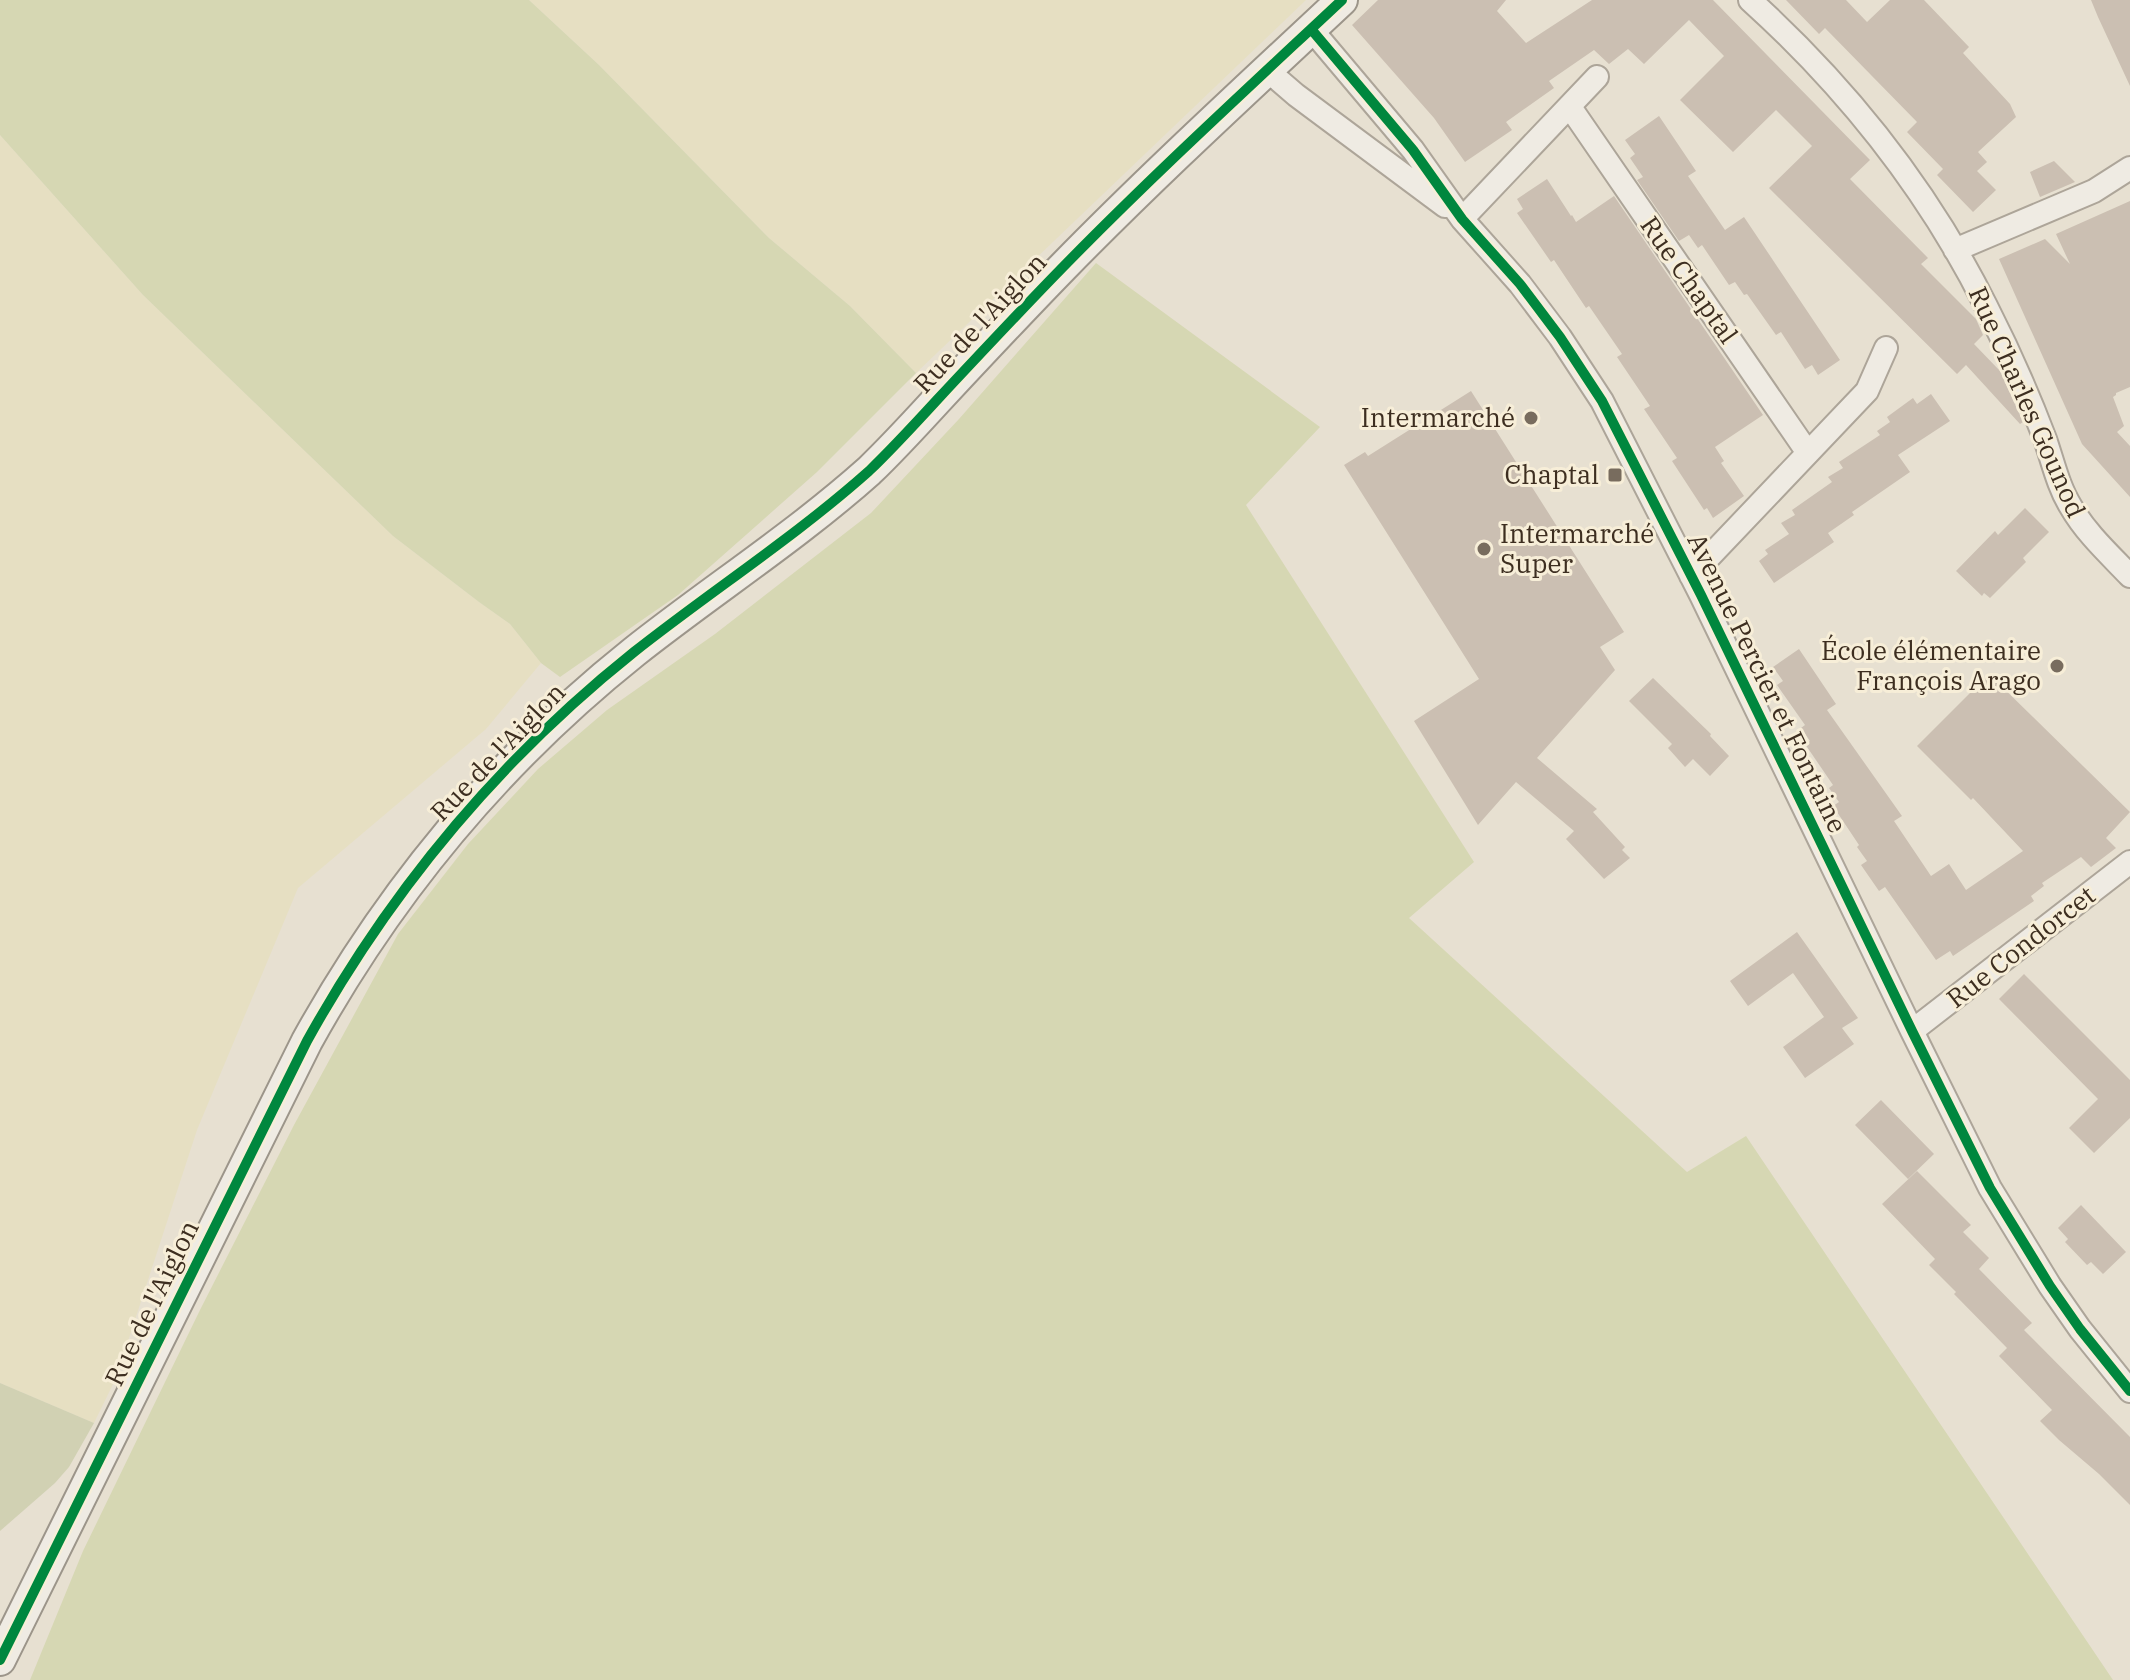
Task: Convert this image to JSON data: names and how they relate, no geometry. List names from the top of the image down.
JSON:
{
  "streets": {
    "main road": ["Rue de l'Aiglon"],
    "street": [
      "Rue Chaptal",
      "Rue Charles Gounod",
      "Avenue Percier et Fontaine",
      "Rue Condorcet"
    ]
  },
  "crossings": [
    ["Rue de l'Aiglon", "Avenue Percier et Fontaine"],
    ["Avenue Percier et Fontaine", "Rue Condorcet"]
  ],
  "places": {
    "other": ["Intermarché", "Intermarché Super", "École élémentaire François Arago"],
    "transit": ["Chaptal"]
  }
}
